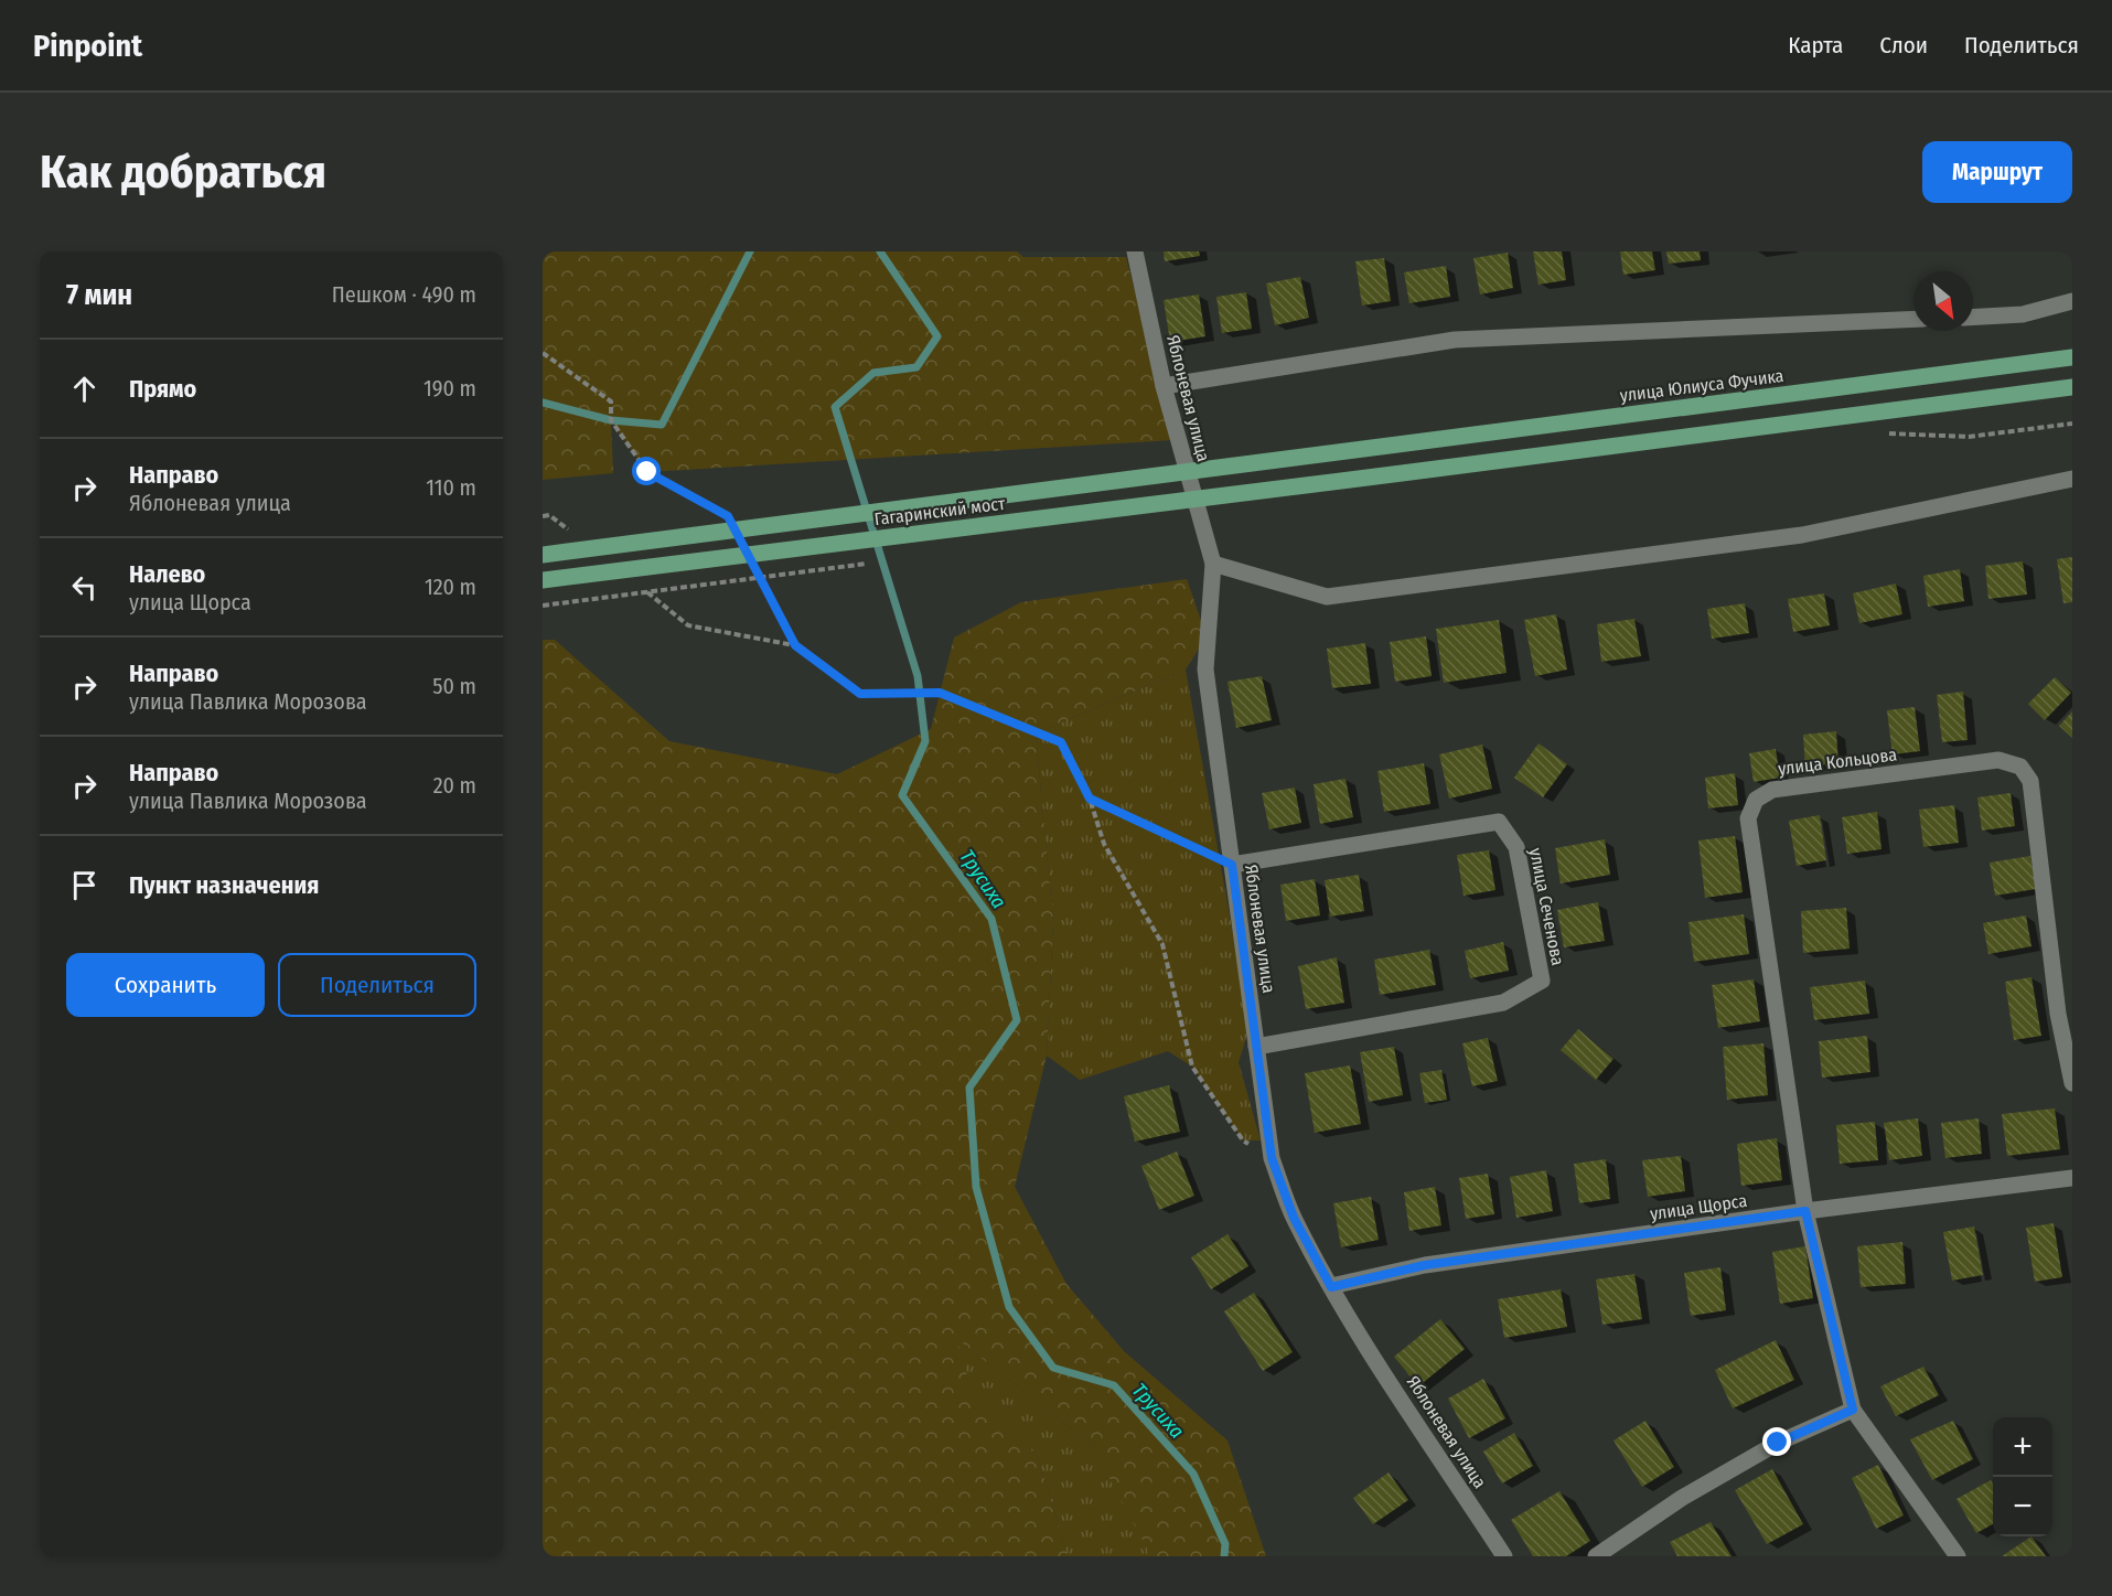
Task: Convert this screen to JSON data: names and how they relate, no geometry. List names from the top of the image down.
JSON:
{
  "streets": {
    "main road": ["улица Юлиуса Фучика", "Гагаринский мост"],
    "street": [
      "Яблоневая улица",
      "улица Кольцова",
      "улица Сеченова",
      "улица Щорса"
    ]
  },
  "crossings": [
    ["улица Юлиуса Фучика", "Гагаринский мост"],
    ["Яблоневая улица", "улица Сеченова"],
    ["Яблоневая улица", "улица Щорса"],
    ["улица Кольцова", "улица Щорса"]
  ],
  "water": ["Трусиха"],
  "north": "bottom right",
  "page": {
    "header": "Pinpoint",
    "nav": ["Карта", "Слои", "Поделиться"],
    "buttons": [
      "Маршрут",
      ["Сохранить", "Поделиться"]
    ],
    "title": "Как добраться",
    "heading": ["7 мин", "Пешком · 490 m"],
    "list": [
      ["Прямо", "190 m"],
      ["Направо", "Яблоневая улица", "110 m"],
      ["Налево", "улица Щорса", "120 m"],
      ["Направо", "улица Павлика Морозова", "50 m"],
      ["Направо", "улица Павлика Морозова", "20 m"],
      "Пункт назначения"
    ],
    "map_buttons": ["+", "−"]
  }
}
